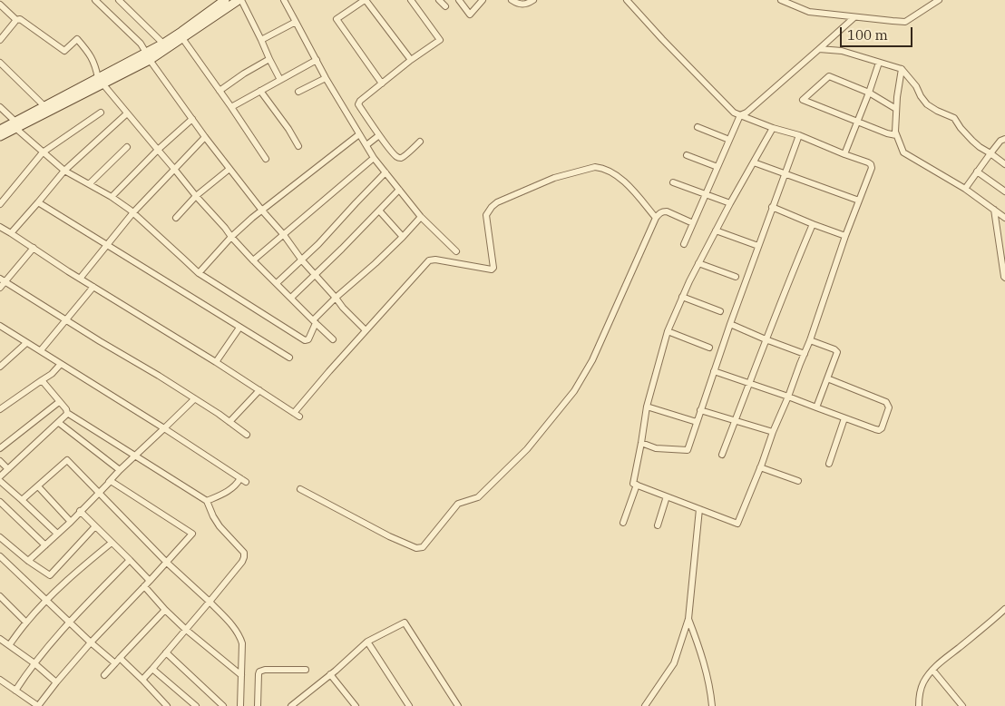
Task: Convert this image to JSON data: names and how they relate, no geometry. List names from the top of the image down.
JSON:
{
  "scale_bar": "100 m"
}
